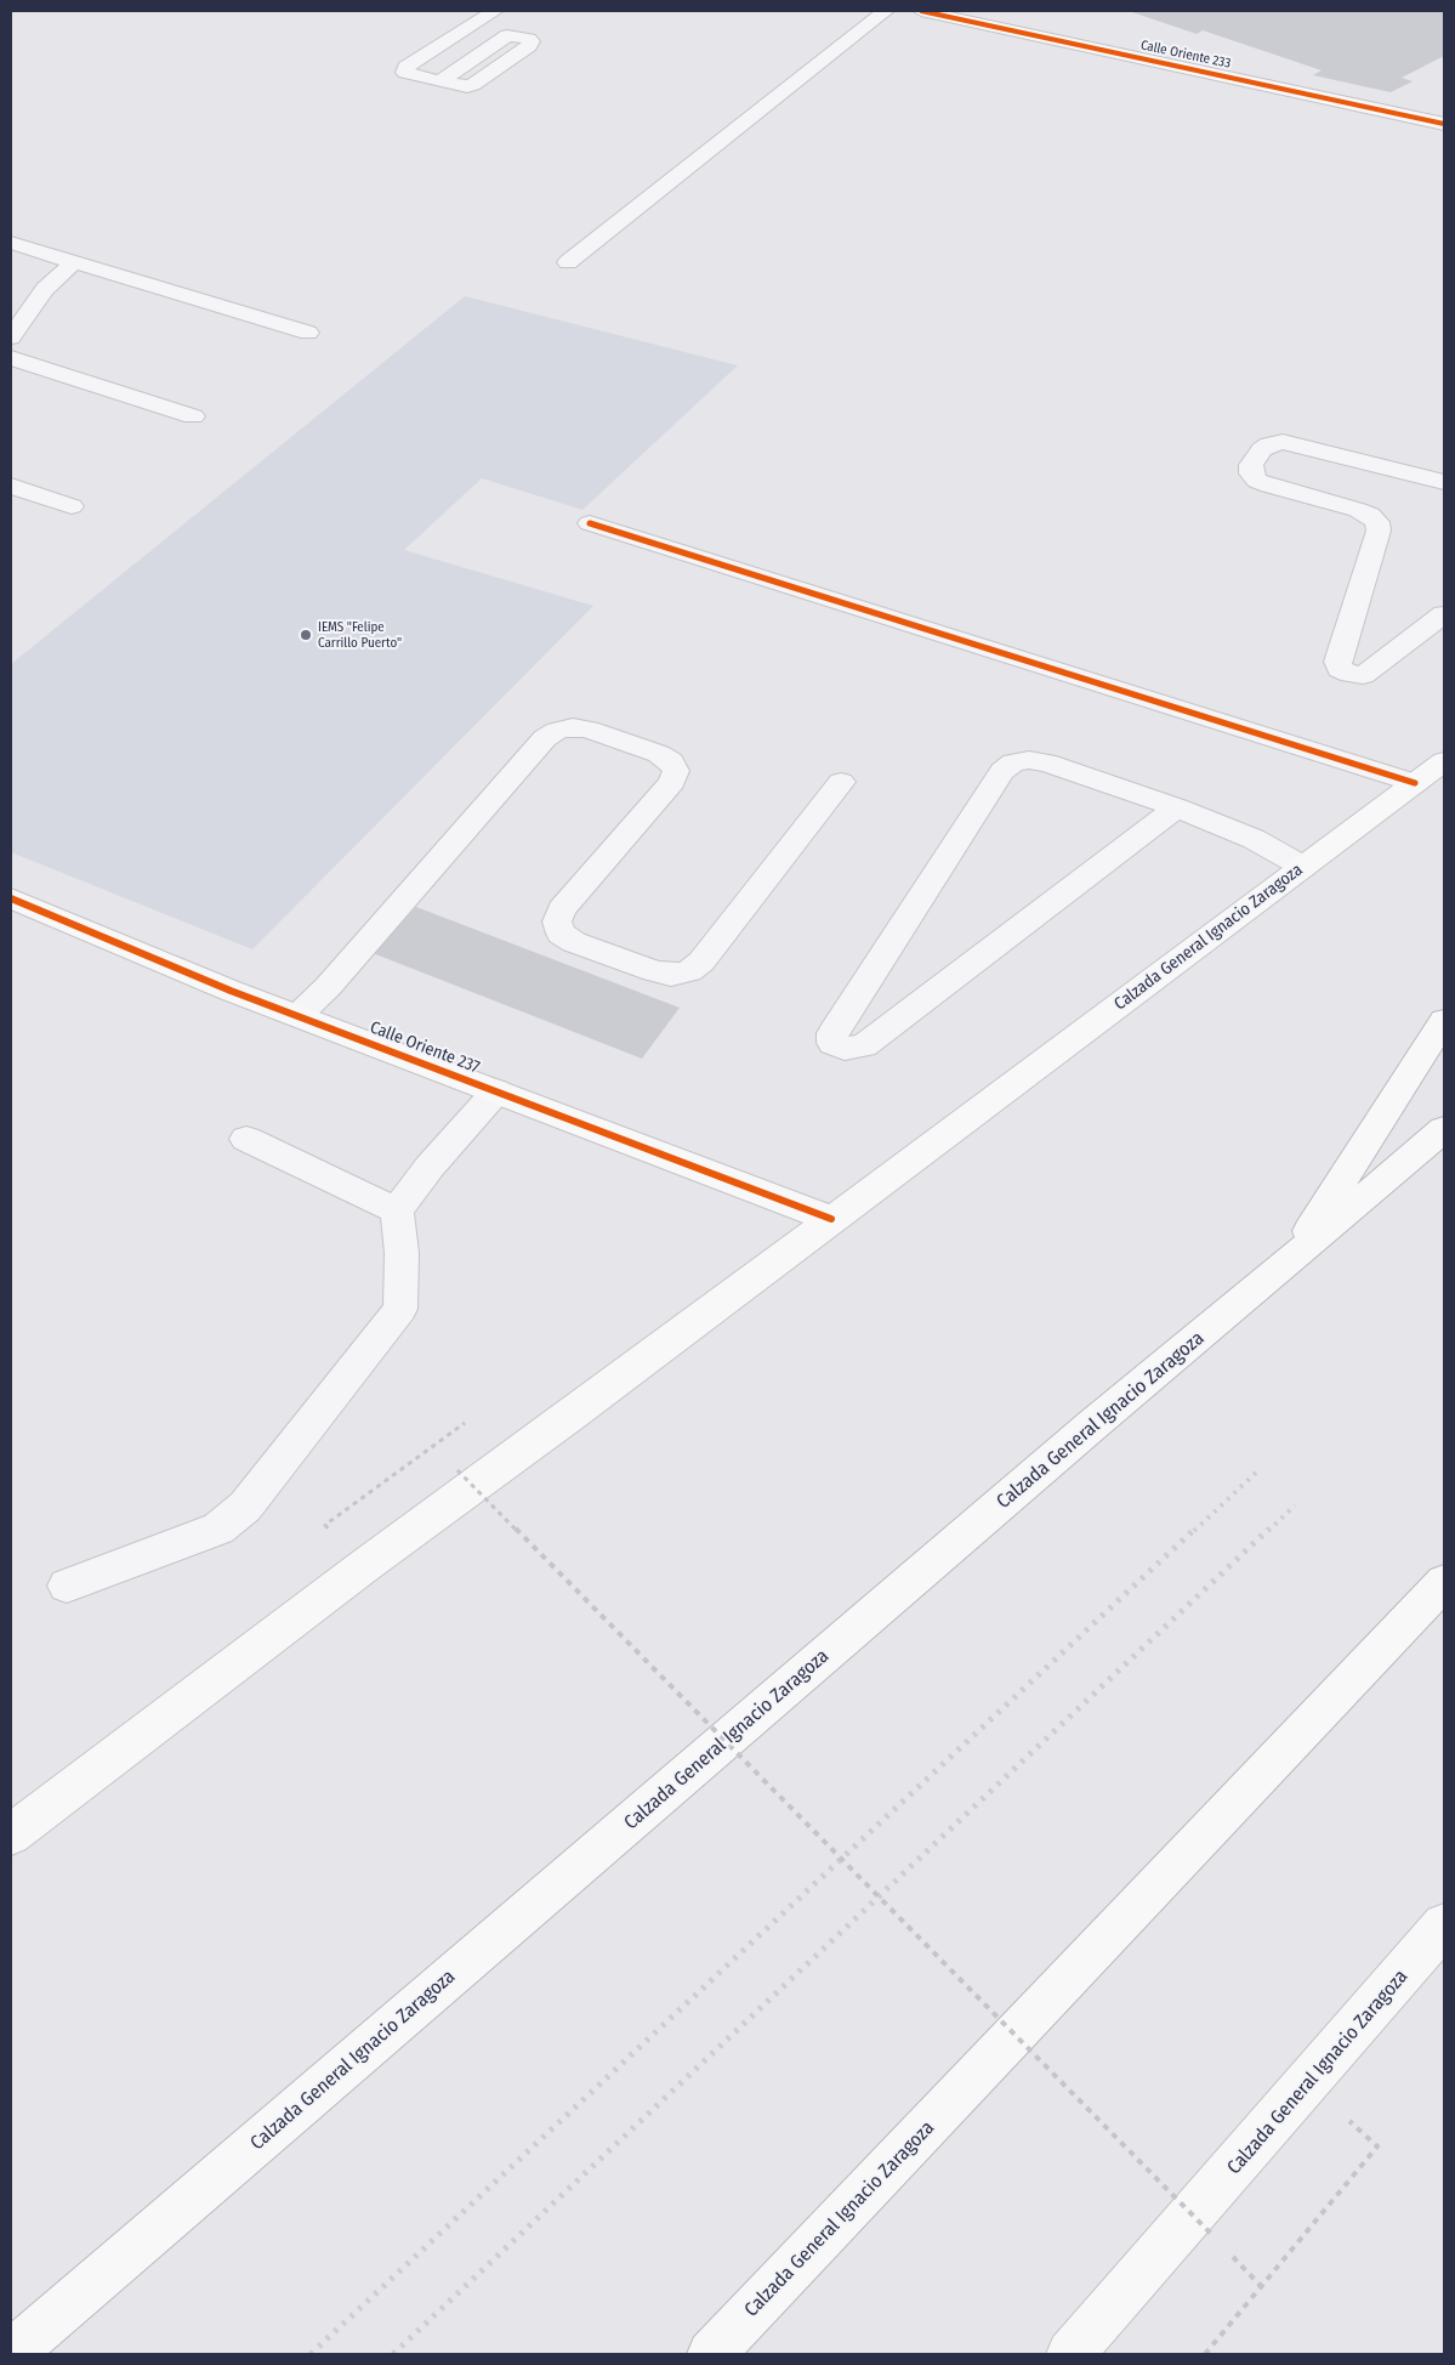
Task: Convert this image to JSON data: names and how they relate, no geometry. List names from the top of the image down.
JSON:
{
  "streets": {
    "main road": ["Calle Oriente 233", "Calzada General Ignacio Zaragoza", "Calle Oriente 237"]
  },
  "crossings": [
    ["Calzada General Ignacio Zaragoza", "Calle Oriente 237"]
  ],
  "places": ["IEMS \"Felipe Carrillo Puerto\""]
}
